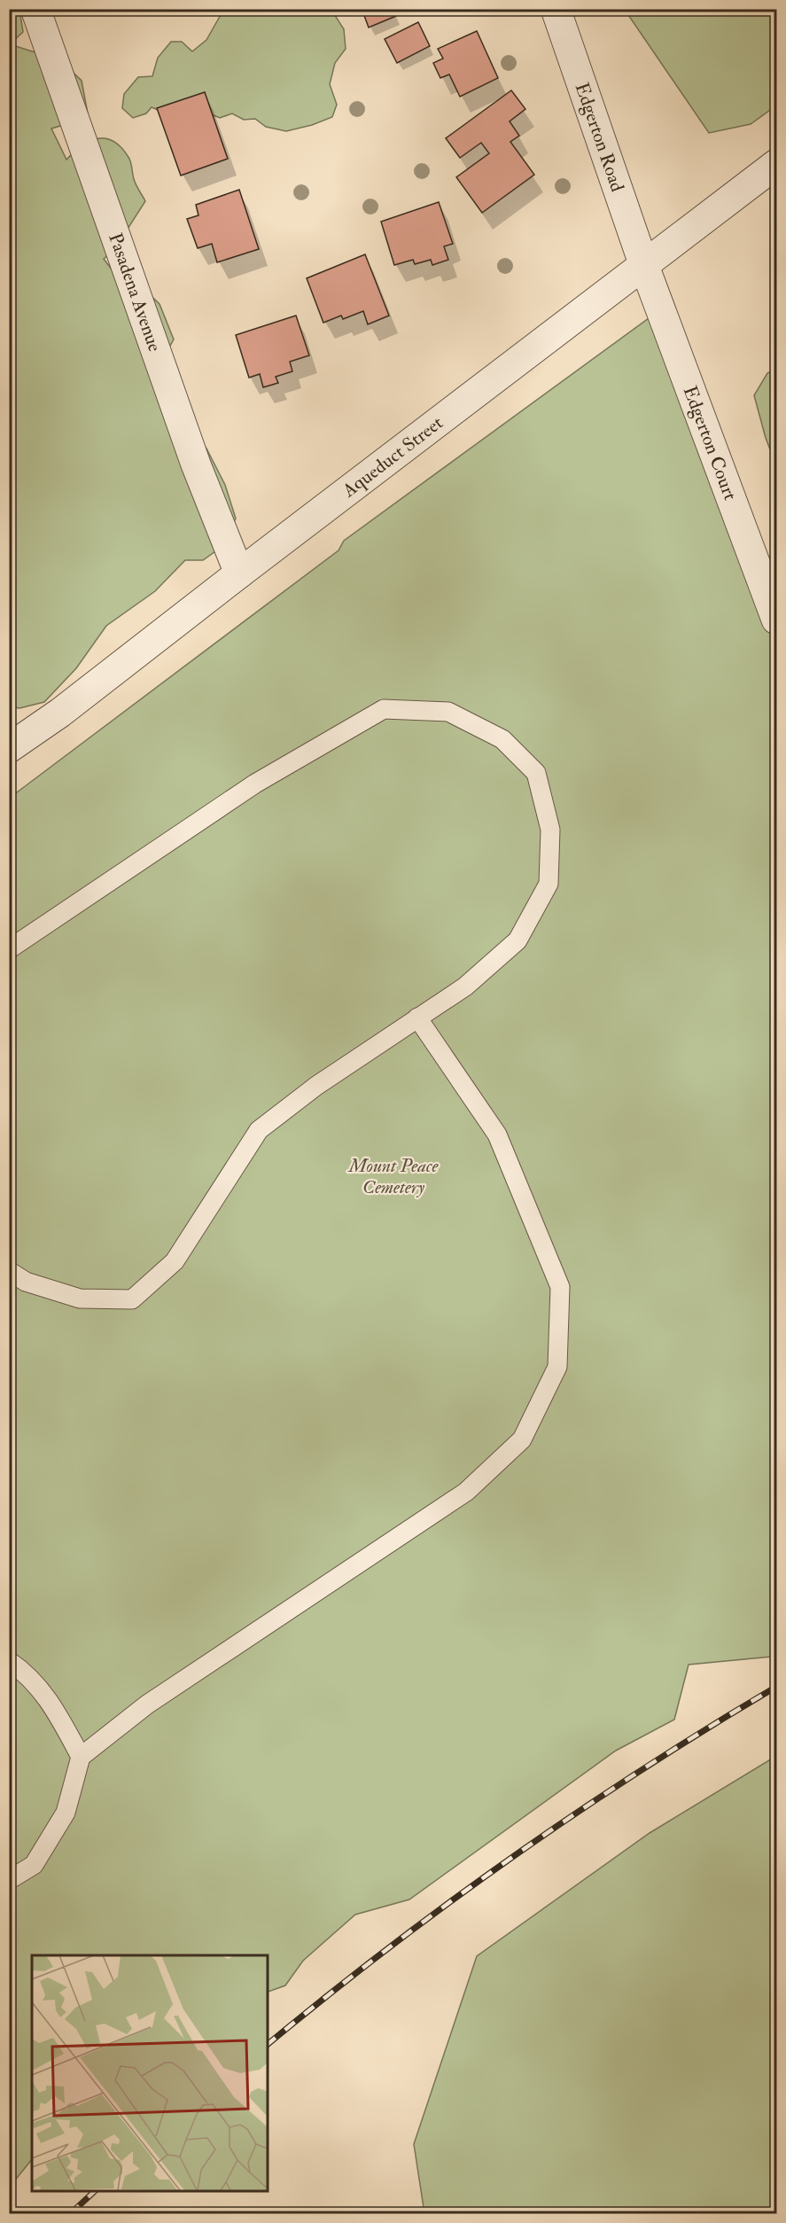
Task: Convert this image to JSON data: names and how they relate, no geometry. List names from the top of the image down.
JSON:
{
  "streets": {
    "street": [
      "Edgerton Road",
      "Pasadena Avenue",
      "Edgerton Court",
      "Aqueduct Street"
    ]
  },
  "crossings": [
    ["Edgerton Road", "Edgerton Court"],
    ["Edgerton Road", "Aqueduct Street"],
    ["Pasadena Avenue", "Aqueduct Street"],
    ["Edgerton Court", "Aqueduct Street"]
  ],
  "parks": ["Mount Peace Cemetery"]
}
